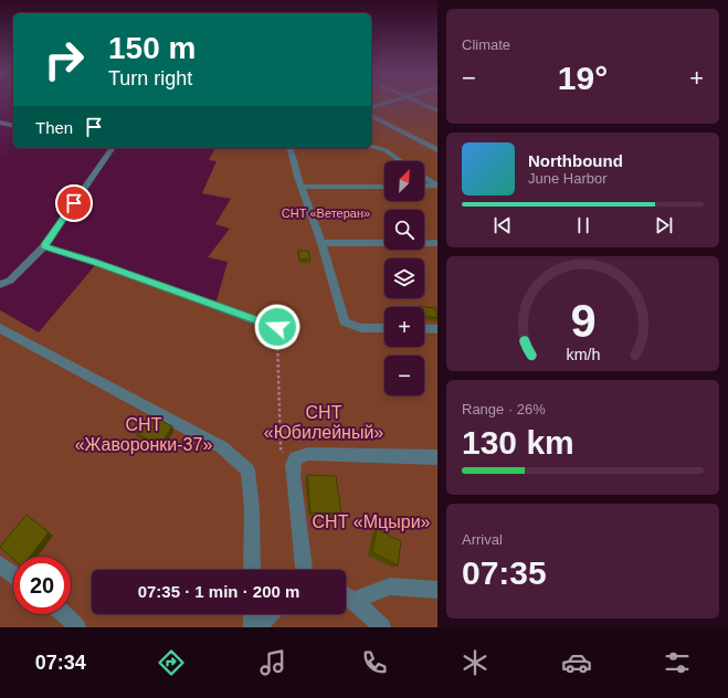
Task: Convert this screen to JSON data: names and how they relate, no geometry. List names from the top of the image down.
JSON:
{
  "parks": [
    "СНТ «Ветеран»",
    "СНТ «Юбилейный»",
    "СНТ «Жаворонки-37»",
    "СНТ «Мцыри»"
  ],
  "north": "top right",
  "page": {
    "tile": [
      "Climate",
      ["Range · 26%", "130 km"],
      ["Arrival", "07:35"]
    ],
    "turn": ["150 m", "Turn right"],
    "heat": ["−", "19°", "+"],
    "then": "Then",
    "song": ["Northbound", "June Harbor"],
    "map_buttons": ["+", "−"],
    "limit": "20",
    "trip": "07:35 · 1 min · 200 m",
    "tabs": "07:34",
    "gauge": ["9", "km/h"]
  }
}
